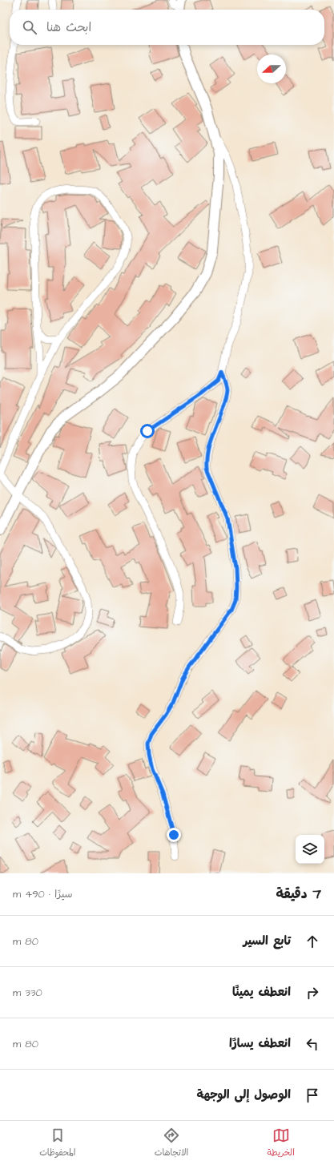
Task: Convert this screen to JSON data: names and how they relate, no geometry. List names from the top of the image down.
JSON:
{
  "north": "left",
  "page": {
    "search": "ابحث هنا",
    "heading": ["7 دقيقة", "سيرًا · 490 m"],
    "list": [
      ["تابع السير", "80 m"],
      ["انعطف يمينًا", "330 m"],
      ["انعطف يسارًا", "80 m"],
      "الوصول إلى الوجهة"
    ],
    "nav": ["الخريطة", "الاتجاهات", "المحفوظات"]
  }
}
